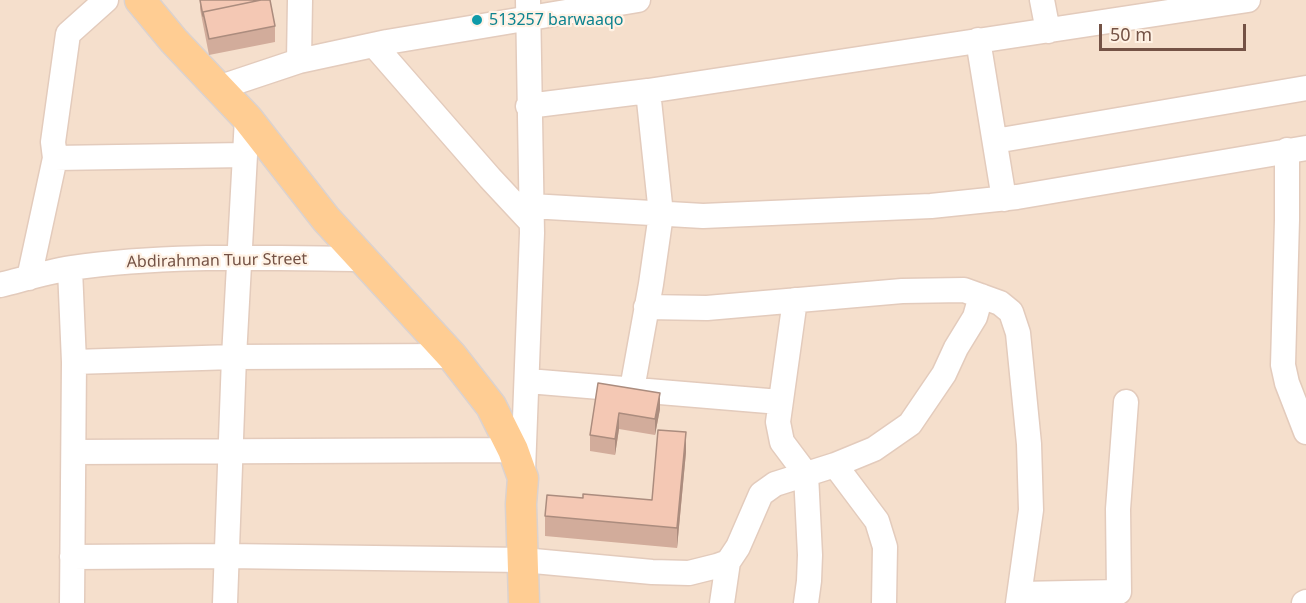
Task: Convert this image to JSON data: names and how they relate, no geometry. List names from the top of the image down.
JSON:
{
  "streets": {
    "street": ["Abdirahman Tuur Street"]
  },
  "places": ["513257 barwaaqo"],
  "scale_bar": "50 m"
}
